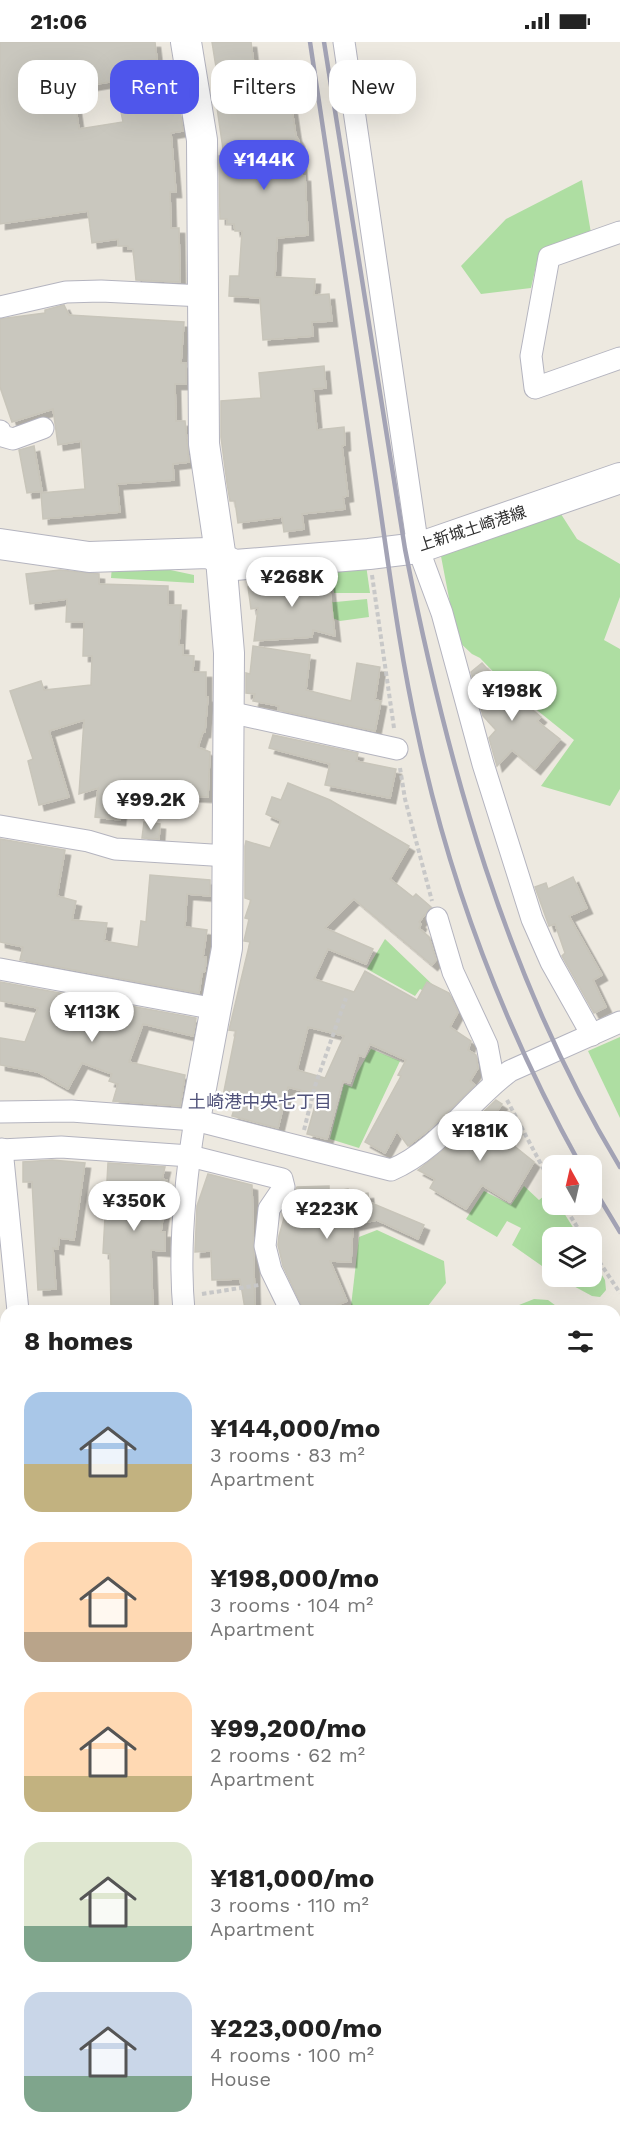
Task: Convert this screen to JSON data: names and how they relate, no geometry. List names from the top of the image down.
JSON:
{
  "streets": {
    "street": ["上新城土崎港線"]
  },
  "districts": ["土崎港中央七丁目"],
  "north": "top",
  "page": {
    "status": "21:06",
    "chip": [
      "Buy",
      "Rent",
      "Filters",
      "New"
    ],
    "price": [
      "¥144K",
      "¥268K",
      "¥198K",
      "¥99.2K",
      "¥113K",
      "¥181K",
      "¥350K",
      "¥223K"
    ],
    "heading": "8 homes",
    "list": [
      {
        "name": "¥144,000/mo",
        "note": "3 rooms · 83 m² · Apartment"
      },
      {
        "name": "¥198,000/mo",
        "note": "3 rooms · 104 m² · Apartment"
      },
      {
        "name": "¥99,200/mo",
        "note": "2 rooms · 62 m² · Apartment"
      },
      {
        "name": "¥181,000/mo",
        "note": "3 rooms · 110 m² · Apartment"
      },
      {
        "name": "¥223,000/mo",
        "note": "4 rooms · 100 m² · House"
      }
    ]
  }
}
